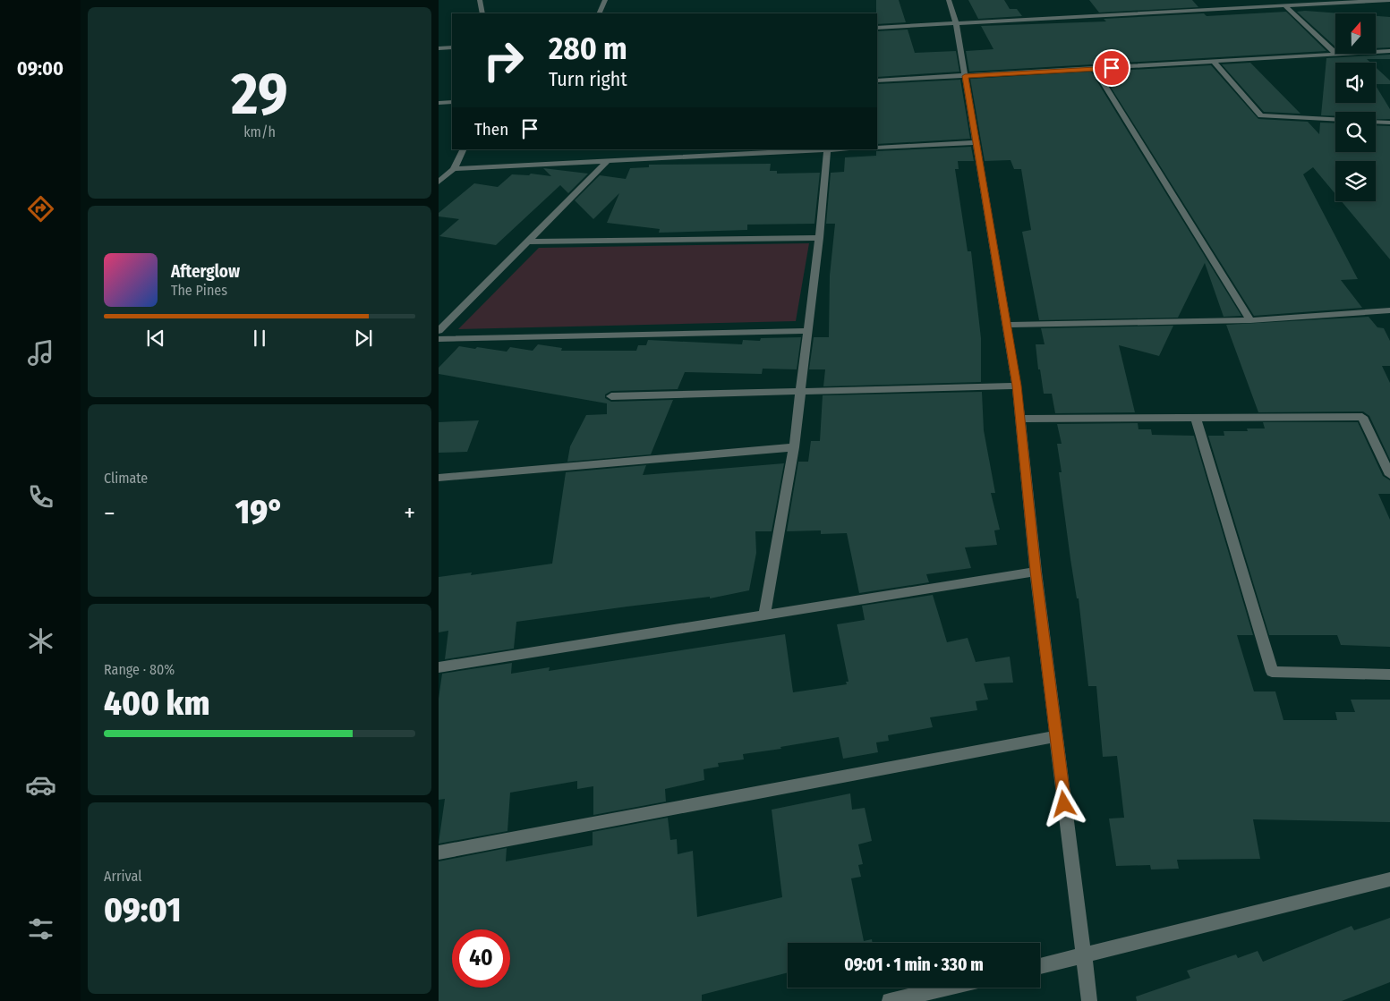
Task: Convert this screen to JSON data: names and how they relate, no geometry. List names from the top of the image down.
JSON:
{
  "north": "top",
  "page": {
    "tabs": "09:00",
    "tile": [
      ["29", "km/h"],
      "Climate",
      ["Range · 80%", "400 km"],
      ["Arrival", "09:01"]
    ],
    "turn": ["280 m", "Turn right"],
    "then": "Then",
    "song": ["Afterglow", "The Pines"],
    "heat": ["−", "19°", "+"],
    "limit": "40",
    "trip": "09:01 · 1 min · 330 m"
  }
}
